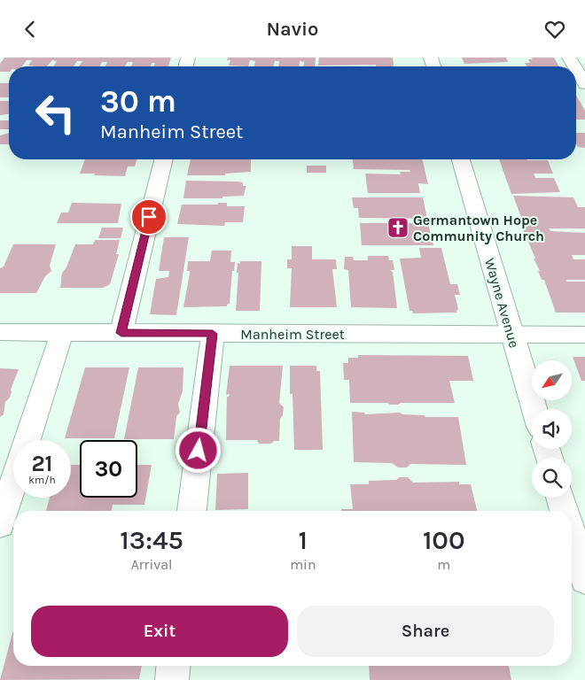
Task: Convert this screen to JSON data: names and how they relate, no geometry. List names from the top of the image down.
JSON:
{
  "streets": {
    "street": ["Wayne Avenue", "Manheim Street"]
  },
  "crossings": [
    ["Wayne Avenue", "Manheim Street"]
  ],
  "places": {
    "church": ["Germantown Hope Community Church"]
  },
  "north": "bottom left",
  "page": {
    "header": "Navio",
    "turn": ["30 m", "Manheim Street"],
    "speed": "21 km/h",
    "limit": "30",
    "eta": [
      "13:45",
      "Arrival",
      "1",
      "min",
      "100",
      "m"
    ],
    "buttons": ["Exit", "Share"]
  }
}
